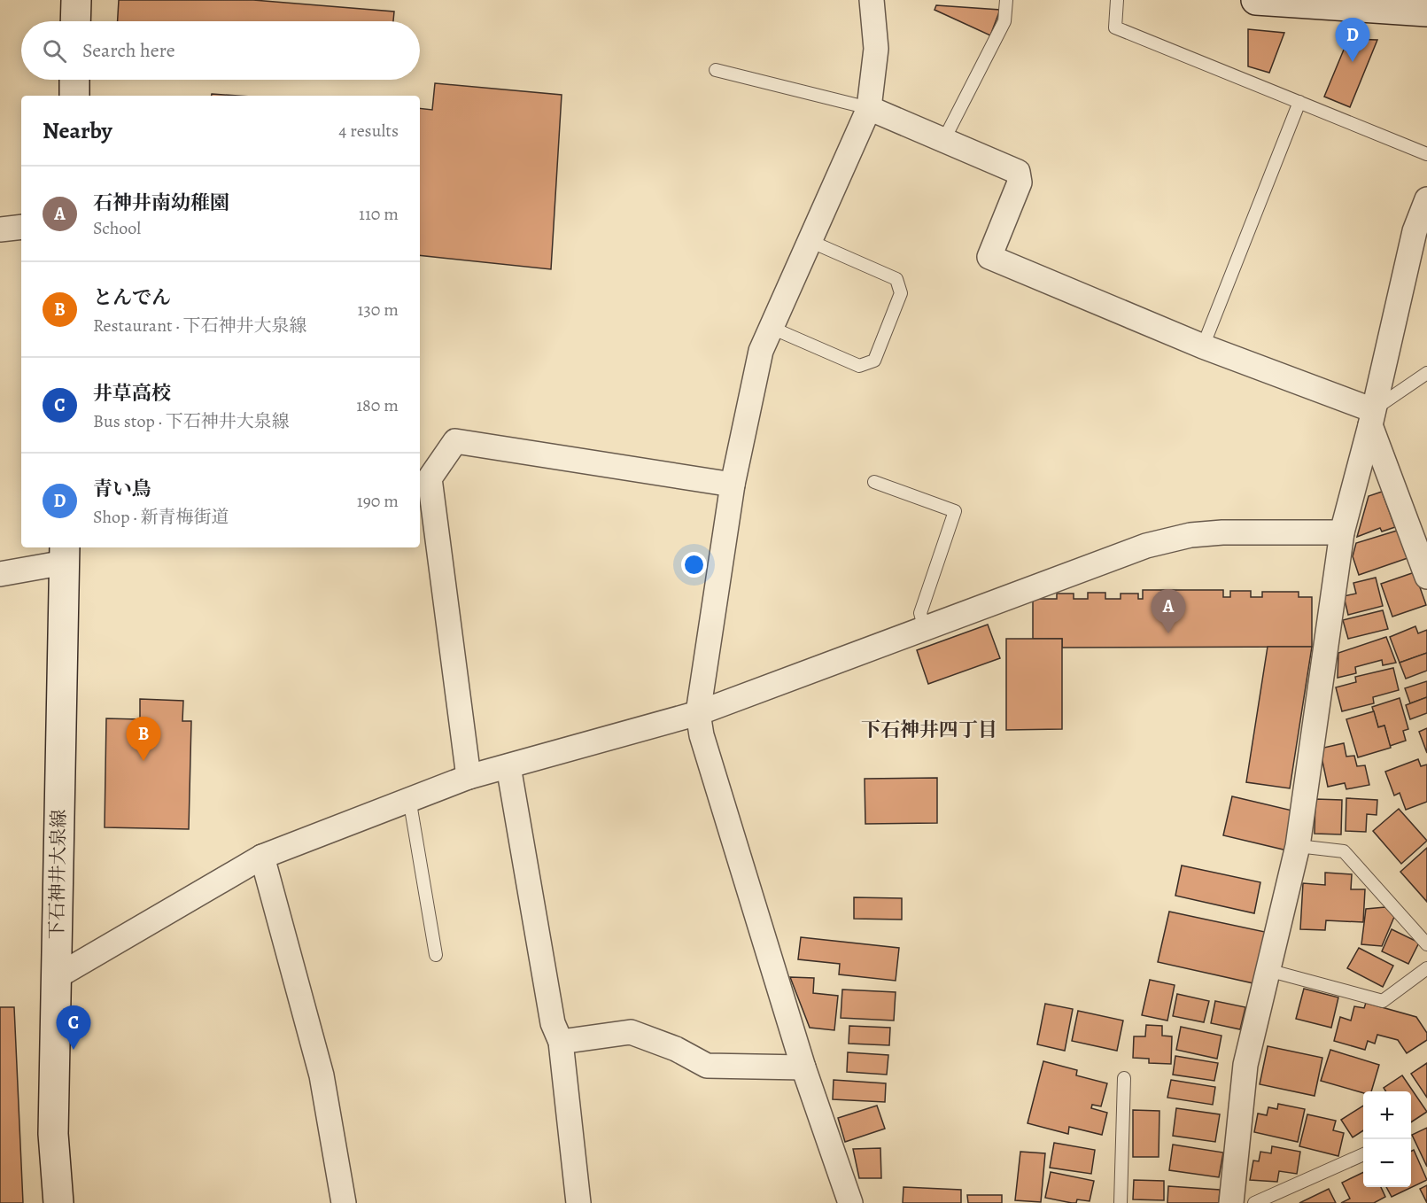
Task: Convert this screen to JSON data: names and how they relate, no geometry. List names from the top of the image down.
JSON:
{
  "streets": {
    "main road": ["下石神井大泉線"]
  },
  "districts": ["下石神井四丁目"],
  "page": {
    "pins": [
      "D",
      "A",
      "B",
      "C"
    ],
    "search": "Search here",
    "heading": ["Nearby", "4 results"],
    "list": [
      {
        "mark": "A",
        "name": "石神井南幼稚園",
        "note": "School",
        "value": "110 m"
      },
      {
        "mark": "B",
        "name": "とんでん",
        "note": "Restaurant · 下石神井大泉線",
        "value": "130 m"
      },
      {
        "mark": "C",
        "name": "井草高校",
        "note": "Bus stop · 下石神井大泉線",
        "value": "180 m"
      },
      {
        "mark": "D",
        "name": "青い鳥",
        "note": "Shop · 新青梅街道",
        "value": "190 m"
      }
    ],
    "map_buttons": ["+", "−"]
  }
}
